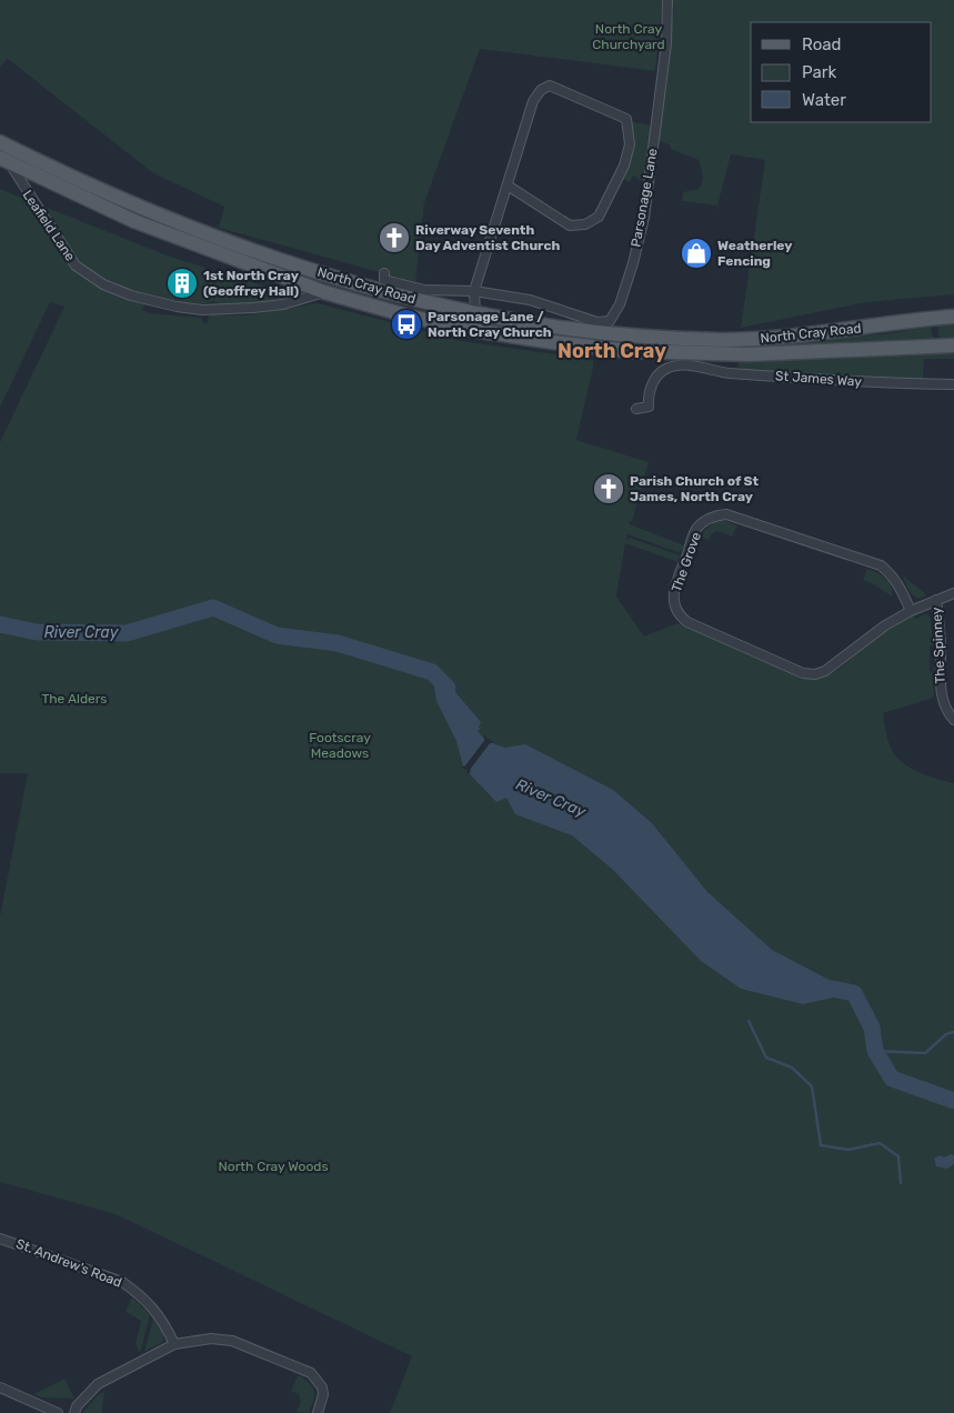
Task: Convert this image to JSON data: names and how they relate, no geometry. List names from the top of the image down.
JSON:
{
  "streets": {
    "main road": ["North Cray Road"],
    "street": [
      "Parsonage Lane",
      "Leafield Lane",
      "St James Way",
      "The Grove",
      "The Spinney",
      "St. Andrew's Road"
    ]
  },
  "crossings": [
    ["Leafield Lane", "North Cray Road"],
    ["The Grove", "The Spinney"]
  ],
  "districts": ["North Cray"],
  "water": ["River Cray"],
  "parks": [
    "North Cray Churchyard",
    "The Alders",
    "Footscray Meadows",
    "North Cray Woods"
  ],
  "places": {
    "church": ["Riverway Seventh Day Adventist Church", "Parish Church of St James, North Cray"],
    "shop": ["Weatherley Fencing"],
    "building": ["1st North Cray (Geoffrey Hall)"],
    "bus stop": ["Parsonage Lane / North Cray Church"]
  },
  "legend": ["Road", "Park", "Water"]
}
